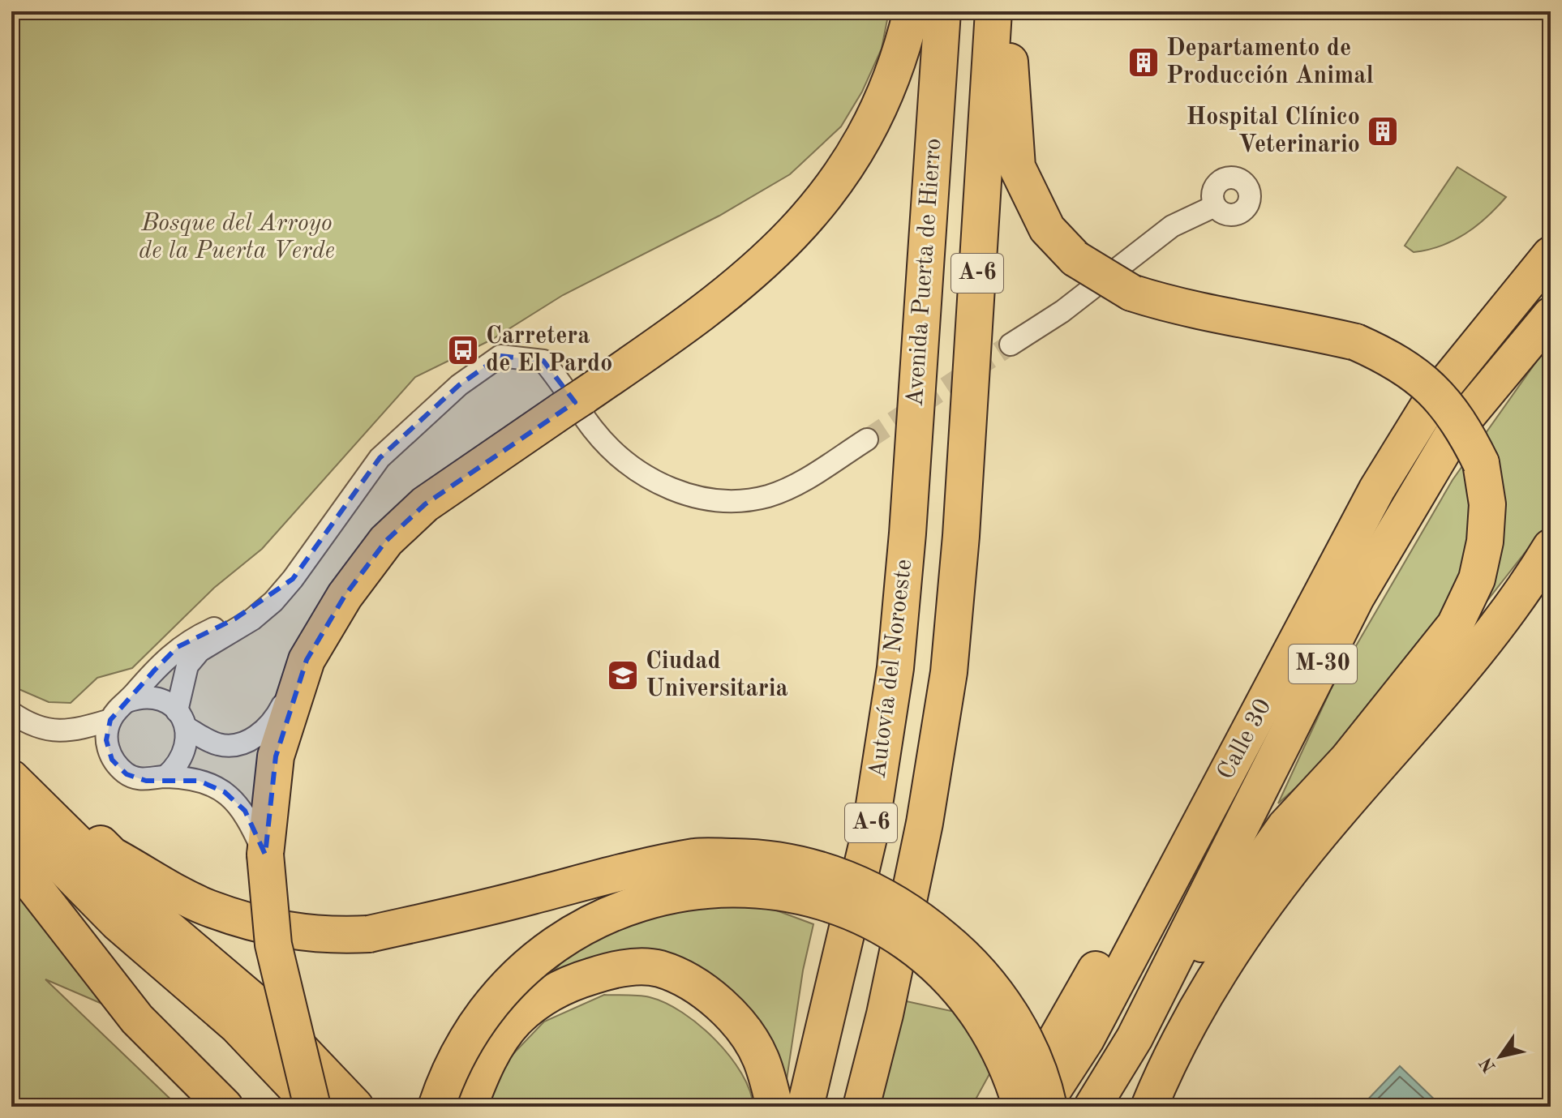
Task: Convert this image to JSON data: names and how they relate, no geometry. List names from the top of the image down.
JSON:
{
  "streets": {
    "highway": [
      "Avenida Puerta de Hierro",
      "A-6",
      "M-30",
      "Autovía del Noroeste",
      "Calle 30"
    ]
  },
  "crossings": [
    ["Avenida Puerta de Hierro", "Autovía del Noroeste"]
  ],
  "parks": ["Bosque del Arroyo de la Puerta Verde"],
  "places": {
    "building": ["Departamento de Producción Animal", "Hospital Clínico Veterinario"],
    "bus stop": ["Carretera de El Pardo"],
    "school or university": ["Ciudad Universitaria"]
  },
  "north": "bottom left"
}
